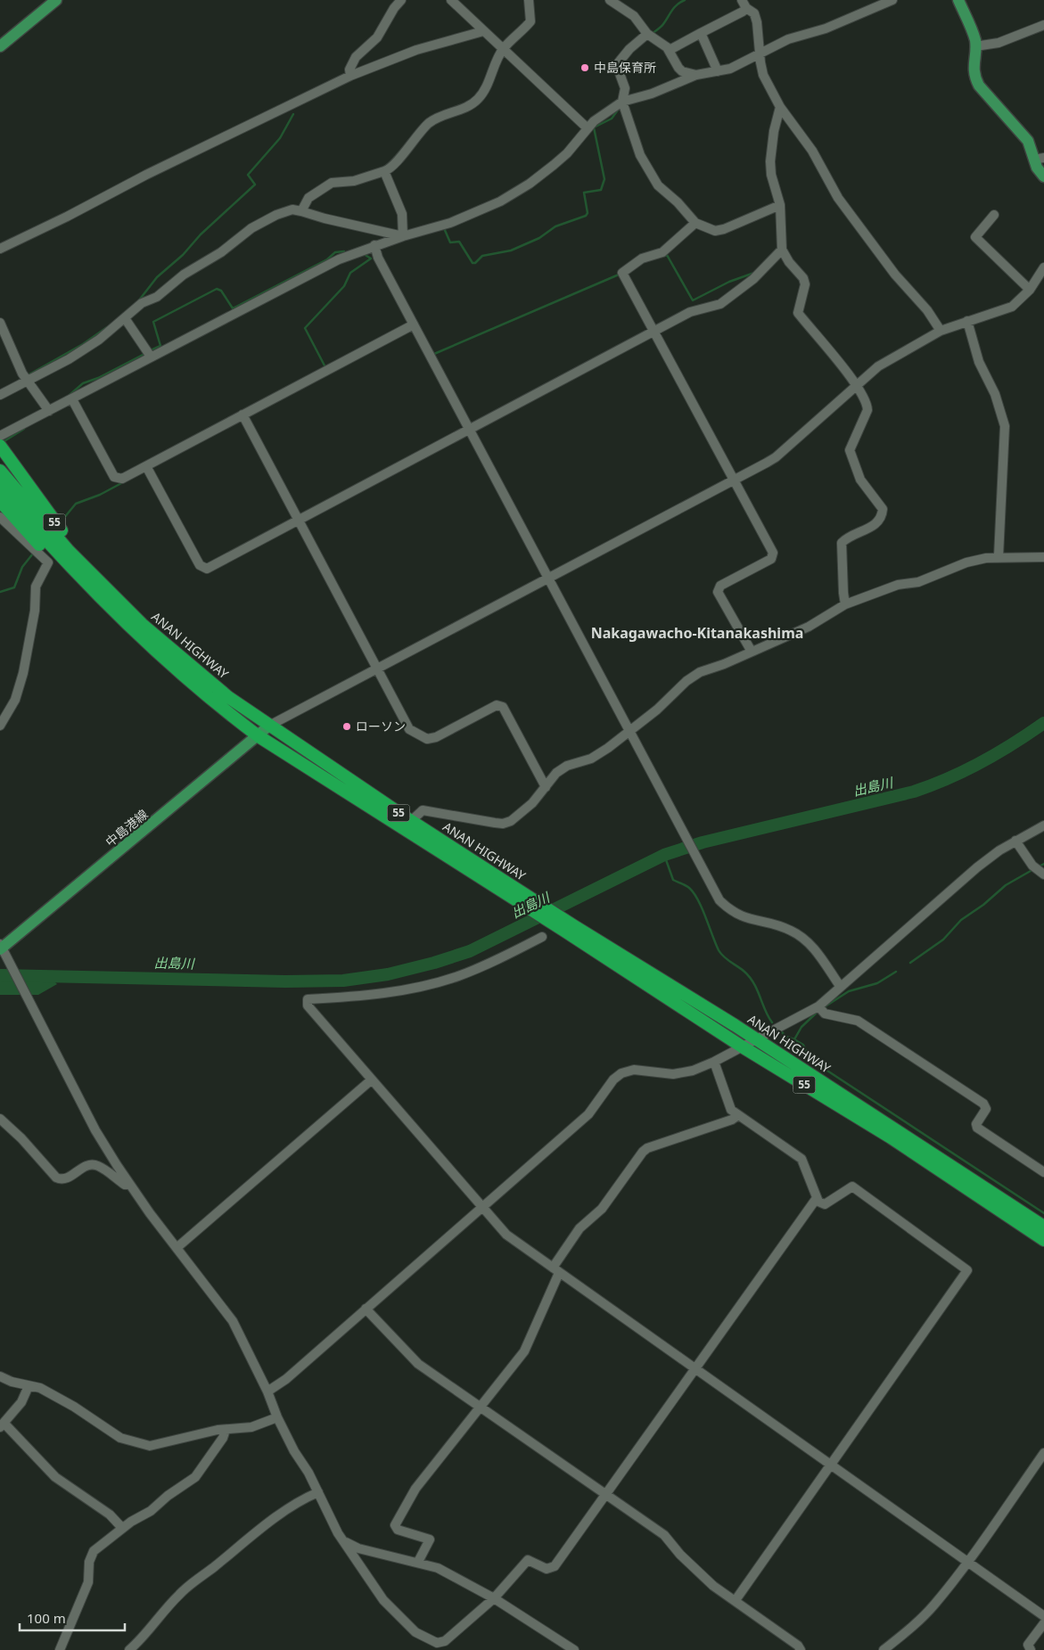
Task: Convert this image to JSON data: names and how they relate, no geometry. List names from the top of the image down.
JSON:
{
  "streets": {
    "highway": ["55", "ANAN HIGHWAY"],
    "main road": ["中島港線"]
  },
  "crossings": [
    ["55", "ANAN HIGHWAY"],
    ["ANAN HIGHWAY", "中島港線"]
  ],
  "districts": ["Nakagawacho-Kitanakashima"],
  "water": ["出島川"],
  "places": ["中島保育所", "ローソン"],
  "scale_bar": "100 m"
}
